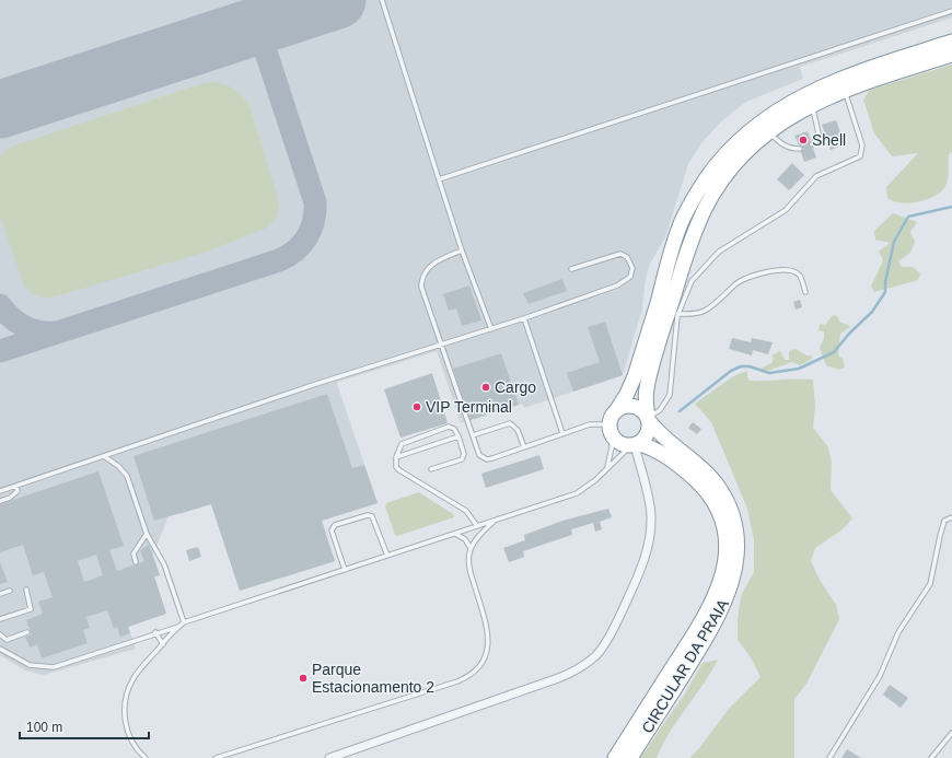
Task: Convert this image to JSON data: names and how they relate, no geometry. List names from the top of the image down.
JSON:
{
  "streets": {
    "highway": ["CIRCULAR DA PRAIA"]
  },
  "places": [
    "Shell",
    "Cargo",
    "VIP Terminal",
    "Parque Estacionamento 2"
  ],
  "scale_bar": "100 m"
}
